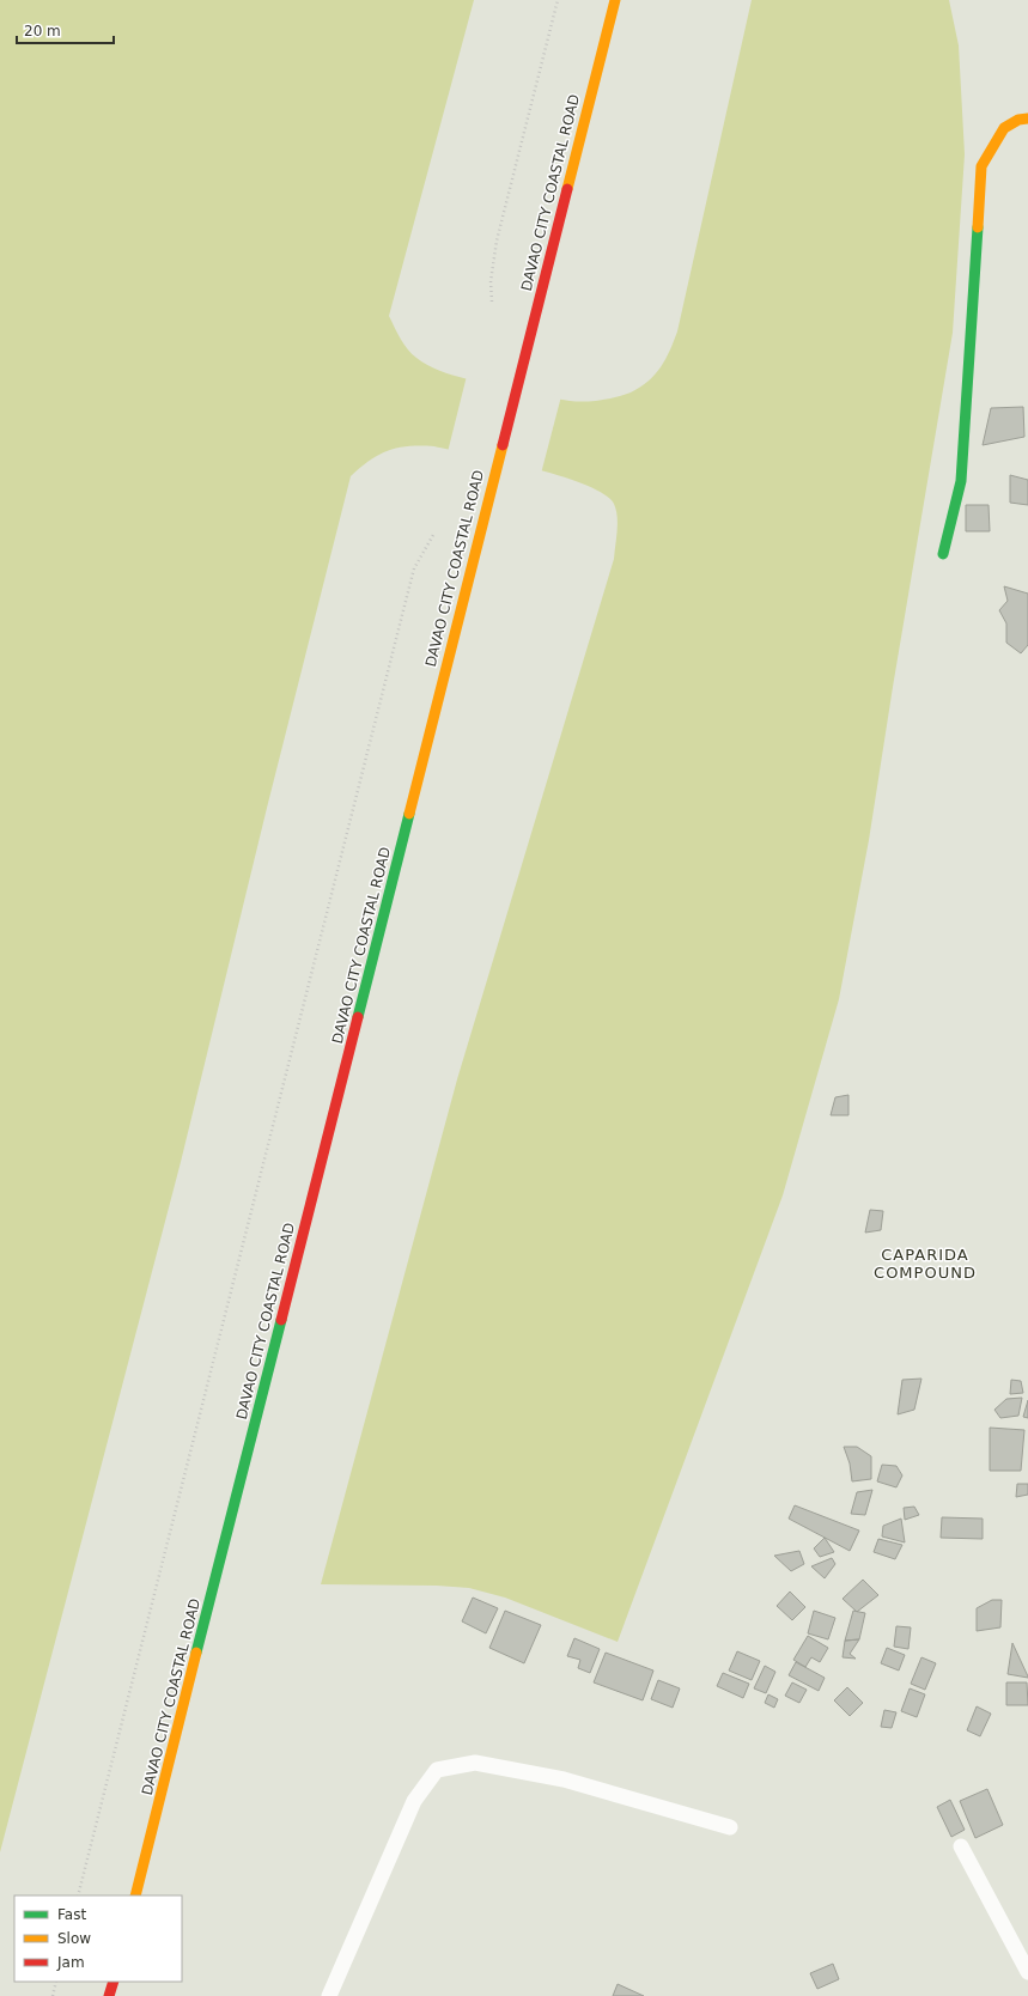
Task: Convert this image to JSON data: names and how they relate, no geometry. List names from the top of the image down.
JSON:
{
  "streets": {
    "main road": ["DAVAO CITY COASTAL ROAD"]
  },
  "districts": ["CAPARIDA COMPOUND"],
  "legend": ["Fast", "Slow", "Jam"],
  "scale_bar": "20 m"
}
